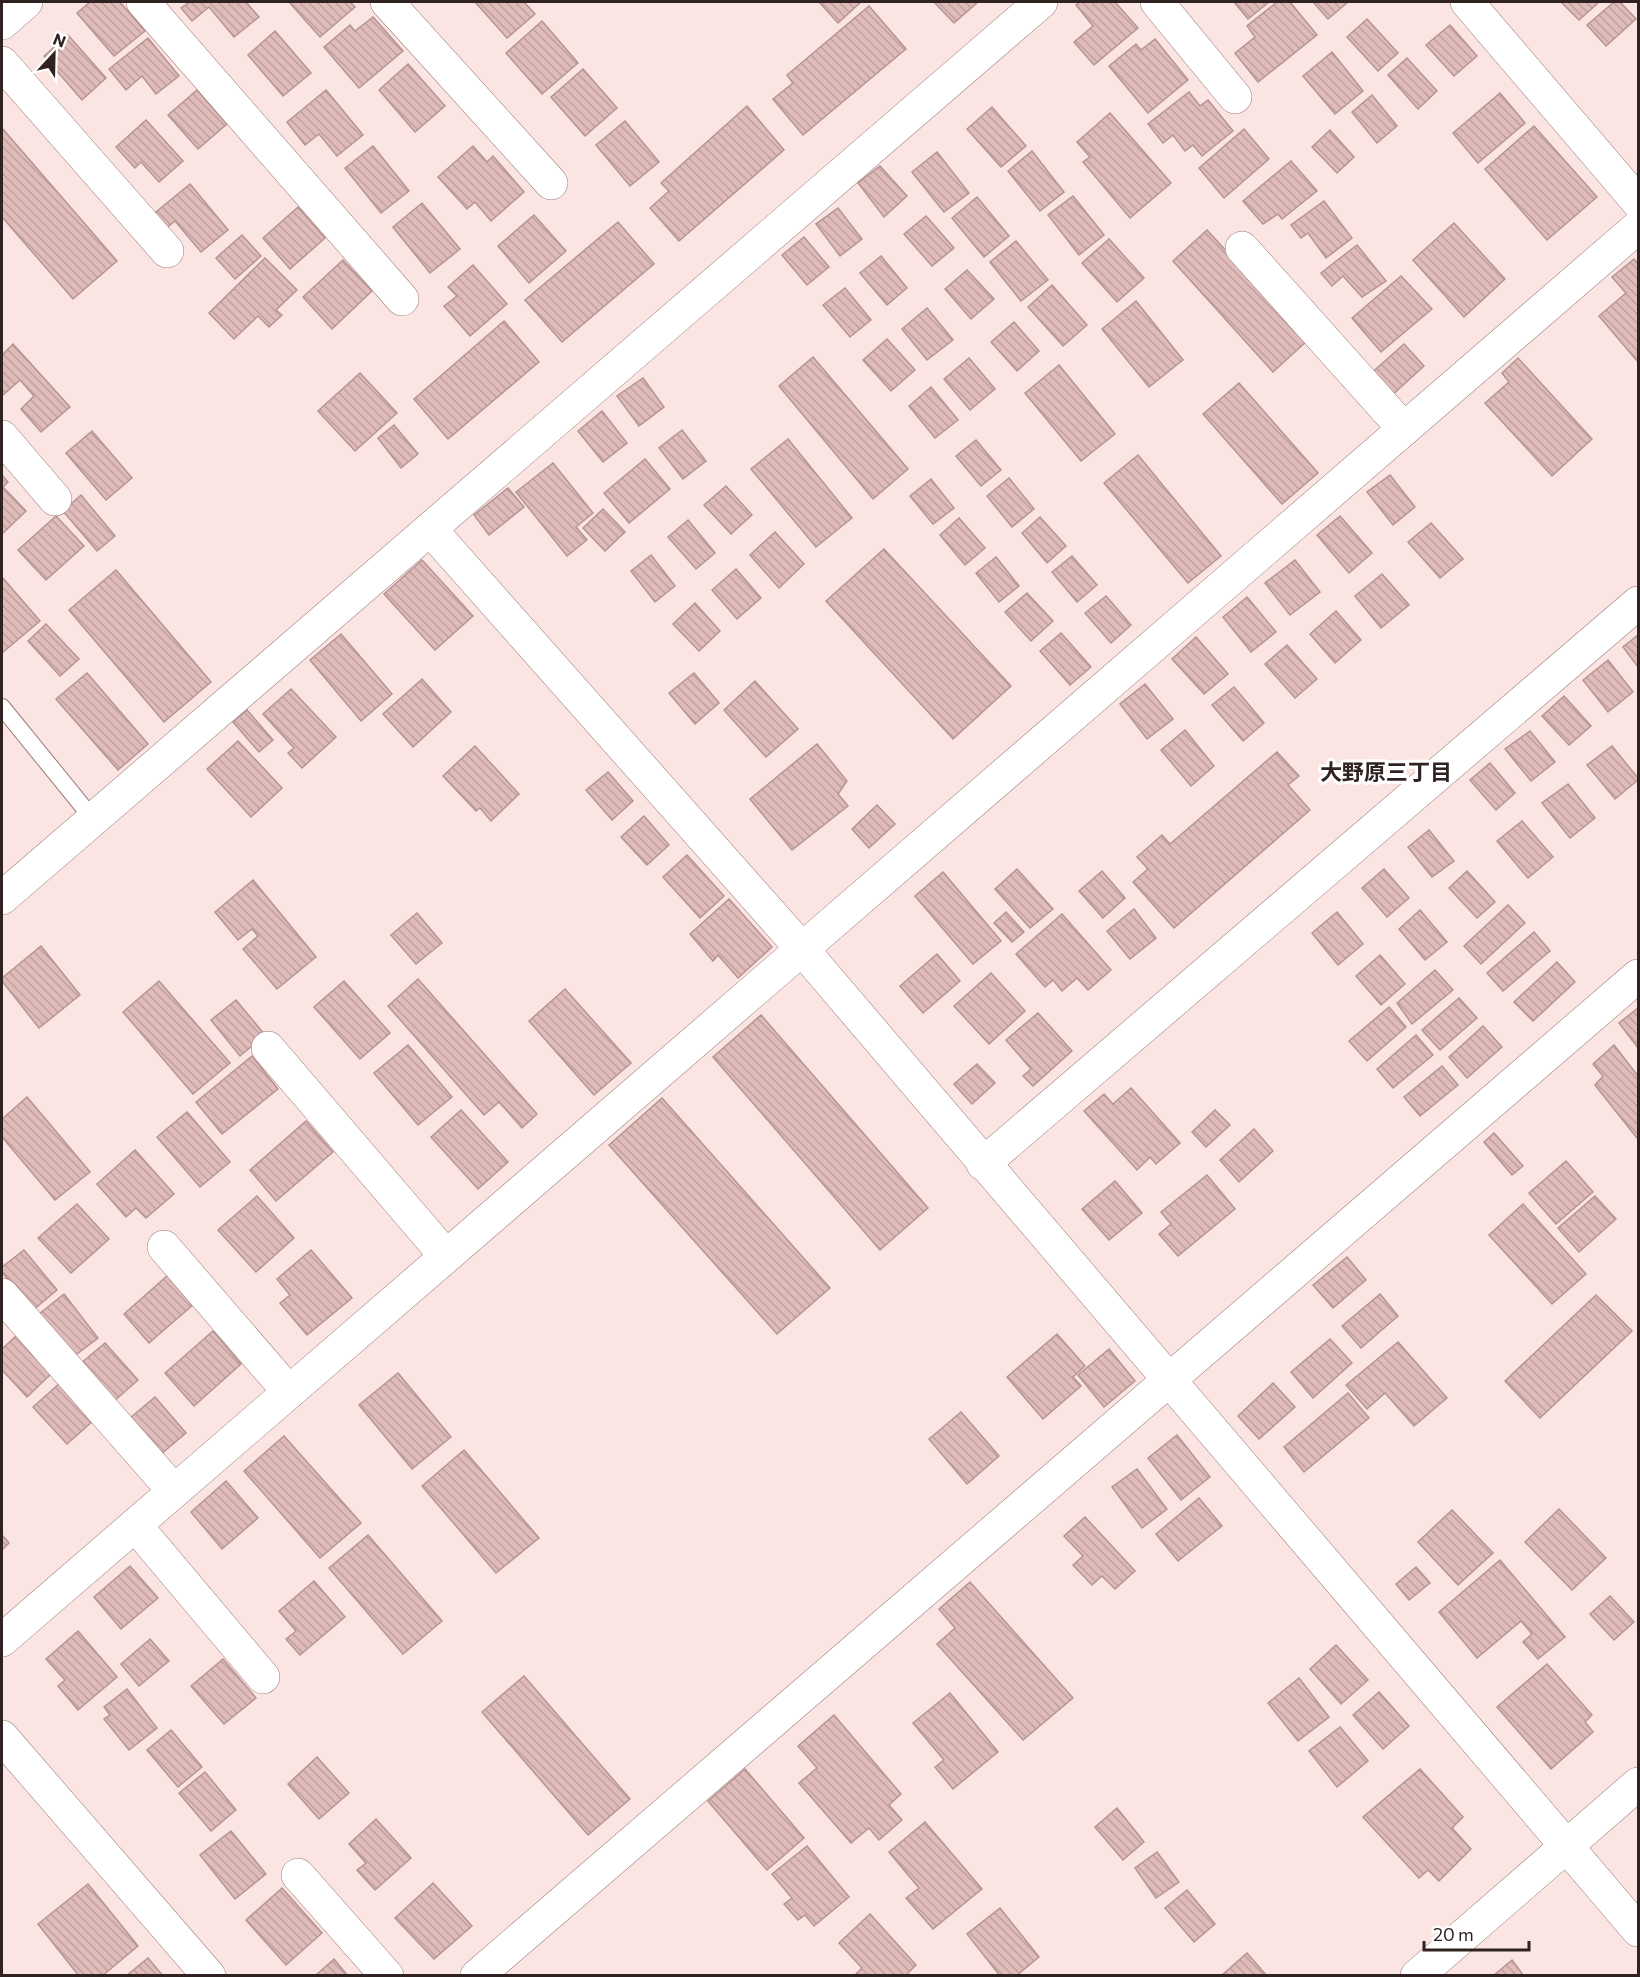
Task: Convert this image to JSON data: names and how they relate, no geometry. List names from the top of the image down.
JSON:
{
  "districts": ["大野原三丁目"],
  "scale_bar": "20 m",
  "north": "top"
}
